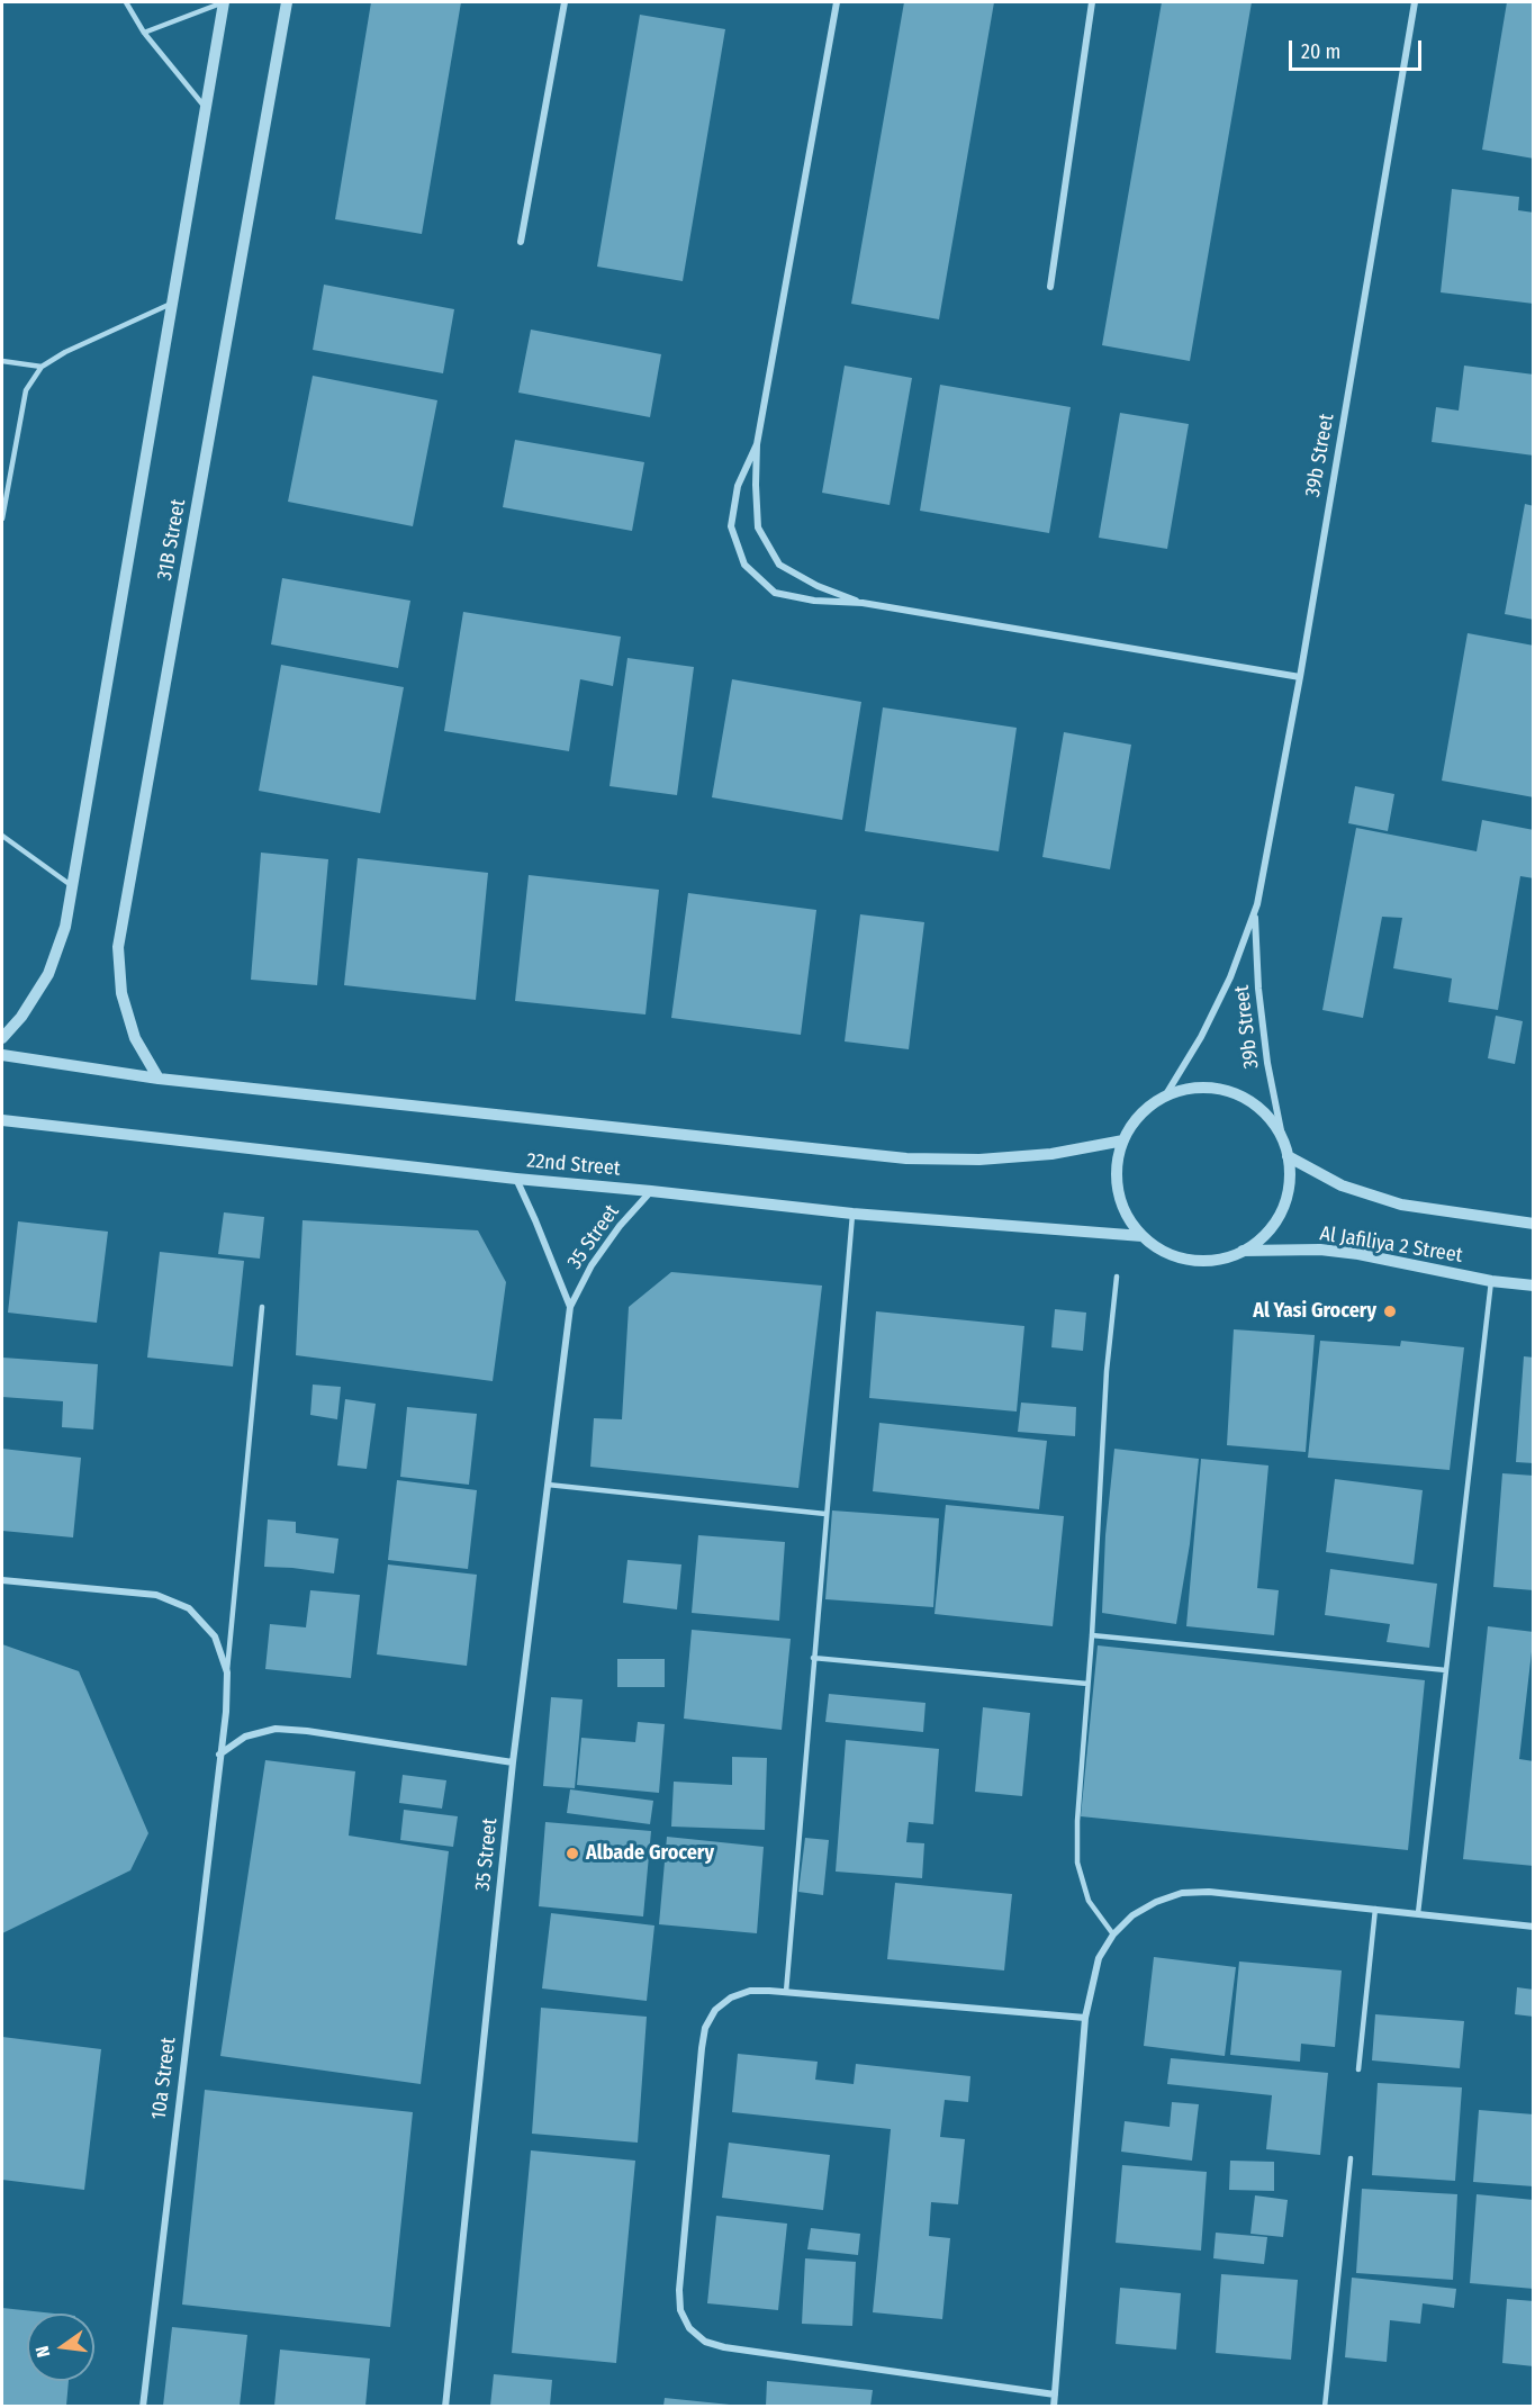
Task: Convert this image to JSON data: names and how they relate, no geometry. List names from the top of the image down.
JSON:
{
  "streets": {
    "street": [
      "39b Street",
      "31B Street",
      "22nd Street",
      "35 Street",
      "Al Jafiliya 2 Street",
      "10a Street"
    ]
  },
  "crossings": [
    ["39b Street", "22nd Street"],
    ["39b Street", "Al Jafiliya 2 Street"],
    ["31B Street", "22nd Street"],
    ["22nd Street", "35 Street"],
    ["22nd Street", "Al Jafiliya 2 Street"]
  ],
  "places": ["Al Yasi Grocery", "Albade Grocery"],
  "scale_bar": "20 m",
  "north": "left"
}
